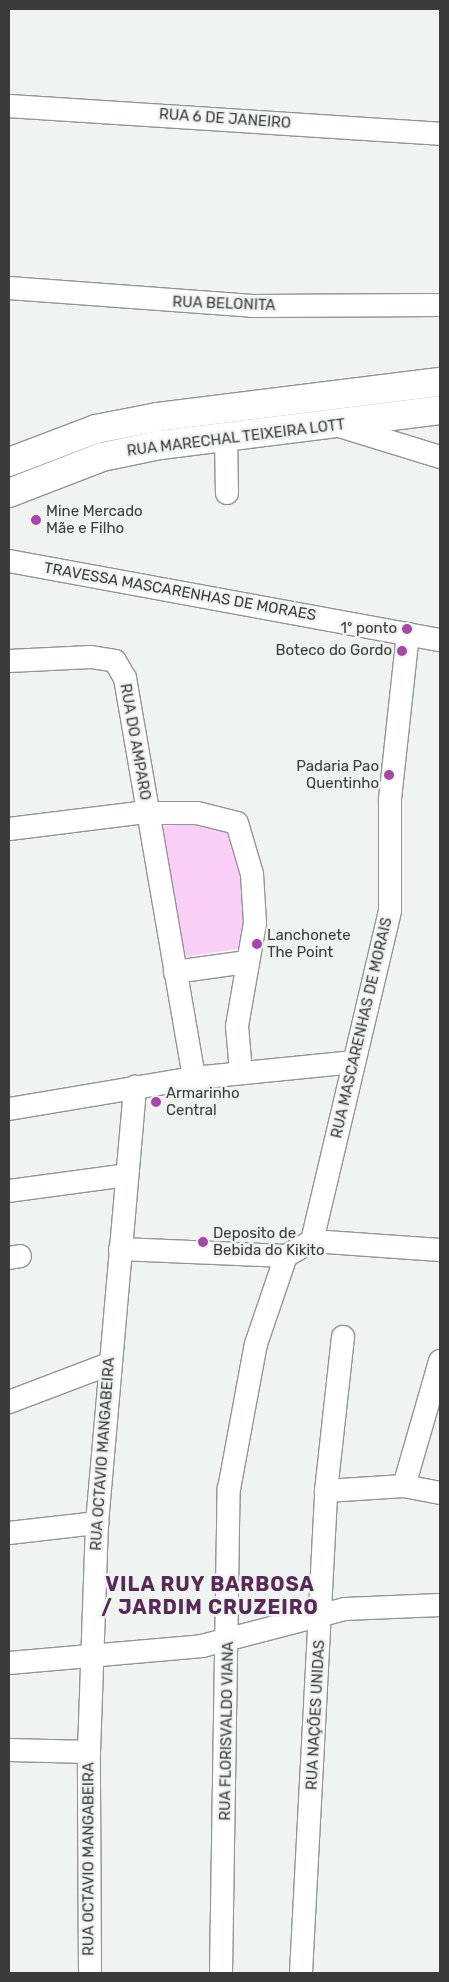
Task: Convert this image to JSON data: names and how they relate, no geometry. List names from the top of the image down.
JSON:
{
  "streets": {
    "street": [
      "RUA 6 DE JANEIRO",
      "RUA BELONITA",
      "RUA MARECHAL TEIXEIRA LOTT",
      "TRAVESSA MASCARENHAS DE MORAES",
      "RUA DO AMPARO",
      "RUA MASCARENHAS DE MORAIS",
      "RUA OCTAVIO MANGABEIRA",
      "RUA NAÇÕES UNIDAS",
      "RUA FLORISVALDO VIANA"
    ]
  },
  "crossings": [
    ["TRAVESSA MASCARENHAS DE MORAES", "RUA MASCARENHAS DE MORAIS"]
  ],
  "districts": ["VILA RUY BARBOSA / JARDIM CRUZEIRO"],
  "places": [
    "Mine Mercado Mãe e Filho",
    "1º ponto",
    "Boteco do Gordo",
    "Padaria Pao Quentinho",
    "Lanchonete The Point",
    "Armarinho Central",
    "Deposito de Bebida do Kikito"
  ]
}
